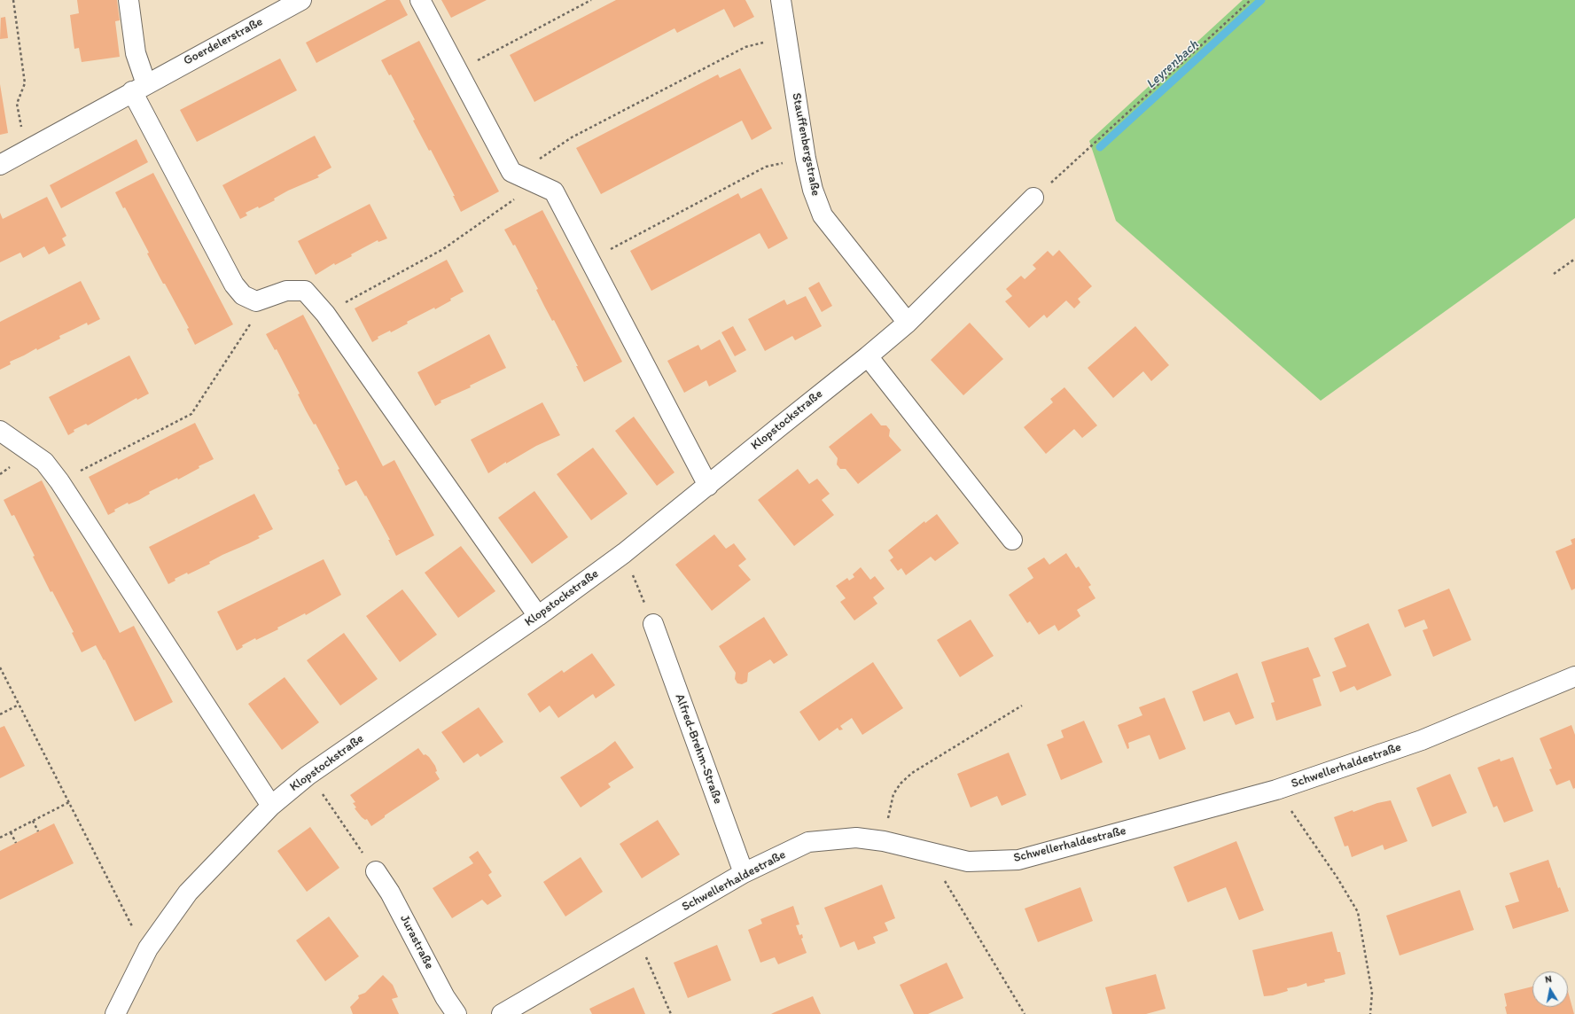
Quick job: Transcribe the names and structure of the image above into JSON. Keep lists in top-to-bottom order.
{
  "streets": {
    "street": [
      "Goerdelerstraße",
      "Stauffenbergstraße",
      "Klopstockstraße",
      "Alfred-Brehm-Straße",
      "Schwellerhaldestraße",
      "Jurastraße"
    ]
  },
  "crossings": [
    ["Stauffenbergstraße", "Klopstockstraße"],
    ["Alfred-Brehm-Straße", "Schwellerhaldestraße"]
  ],
  "water": ["Leyrenbach"],
  "north": "top"
}
